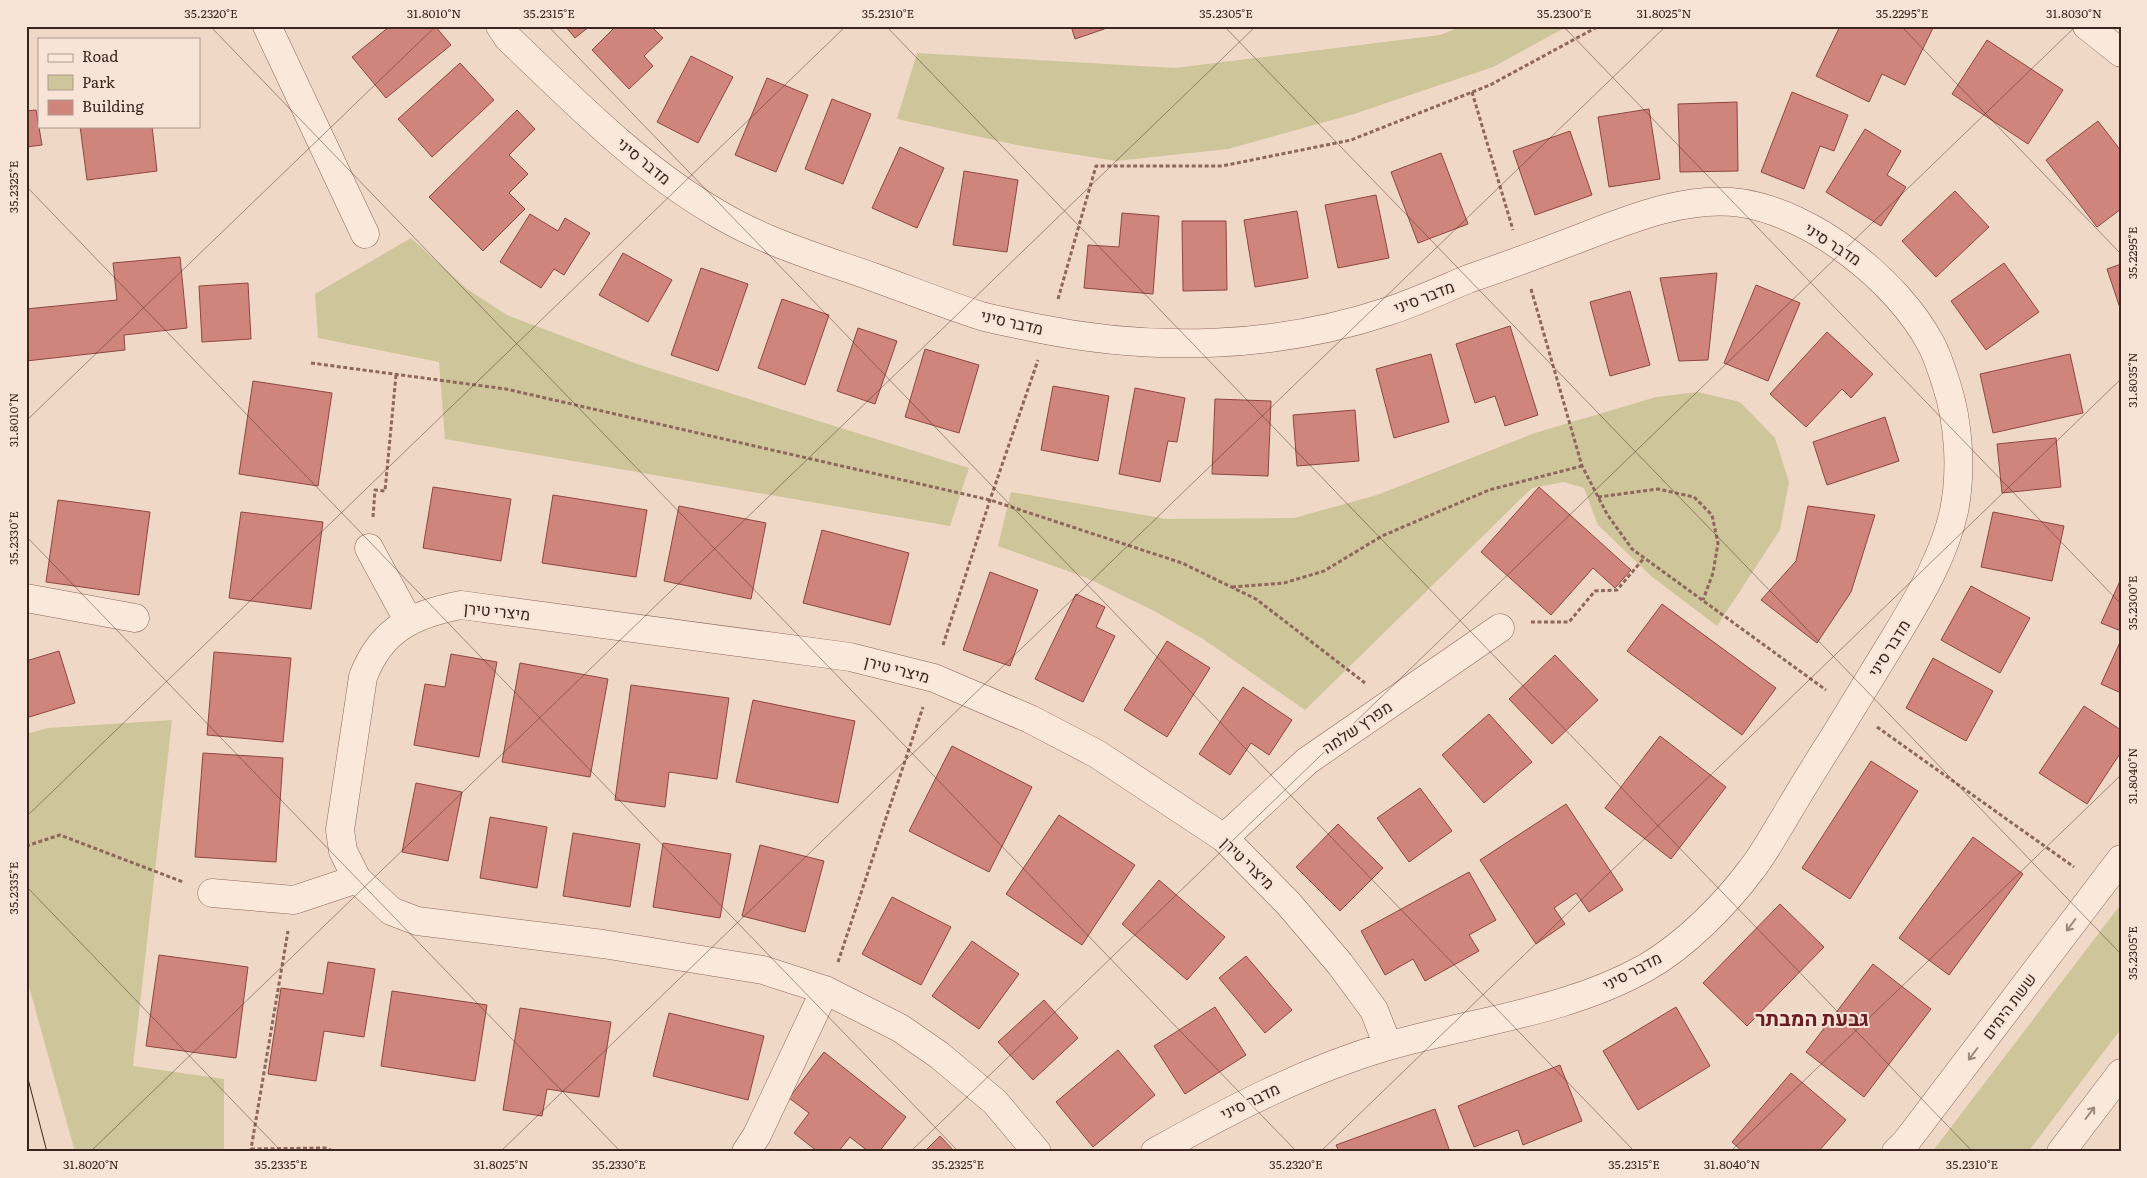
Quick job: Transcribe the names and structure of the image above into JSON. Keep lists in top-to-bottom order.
{
  "streets": {
    "street": [
      "מדבר סיני",
      "מיצרי טירן",
      "מפרץ שלמה",
      "ששת הימים"
    ]
  },
  "crossings": [
    ["מדבר סיני", "מיצרי טירן"],
    ["מיצרי טירן", "מפרץ שלמה"]
  ],
  "one_way": ["ששת הימים"],
  "districts": ["גבעת המבתר"],
  "legend": ["Road", "Park", "Building"],
  "coordinates": [
    "35.2320°E",
    "31.8010°N",
    "35.2315°E",
    "35.2310°E",
    "35.2305°E",
    "35.2300°E",
    "31.8025°N",
    "35.2295°E",
    "31.8030°N",
    "35.2325°E",
    "31.8035°N",
    "35.2330°E",
    "31.8040°N",
    "35.2335°E",
    "31.8020°N"
  ]
}
